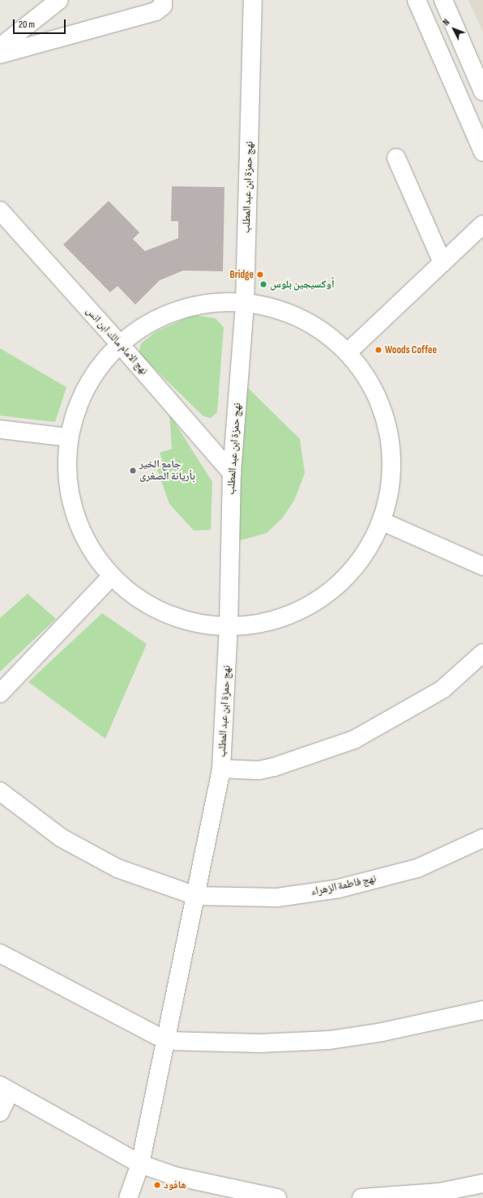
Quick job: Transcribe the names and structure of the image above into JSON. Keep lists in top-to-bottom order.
{
  "streets": {
    "street": ["نهج حمزة ابن عبد المطلب", "نهج الامام مالك ابن انس", "نهج فاطمة الزهراء"]
  },
  "crossings": [
    ["نهج حمزة ابن عبد المطلب", "نهج الامام مالك ابن انس"],
    ["نهج حمزة ابن عبد المطلب", "نهج فاطمة الزهراء"]
  ],
  "places": [
    "Bridge",
    "أوكسيجين بلوس",
    "Woods Coffee",
    "جامع الخير بأريانة الصغرى",
    "هافود"
  ],
  "scale_bar": "20 m",
  "north": "top left"
}
